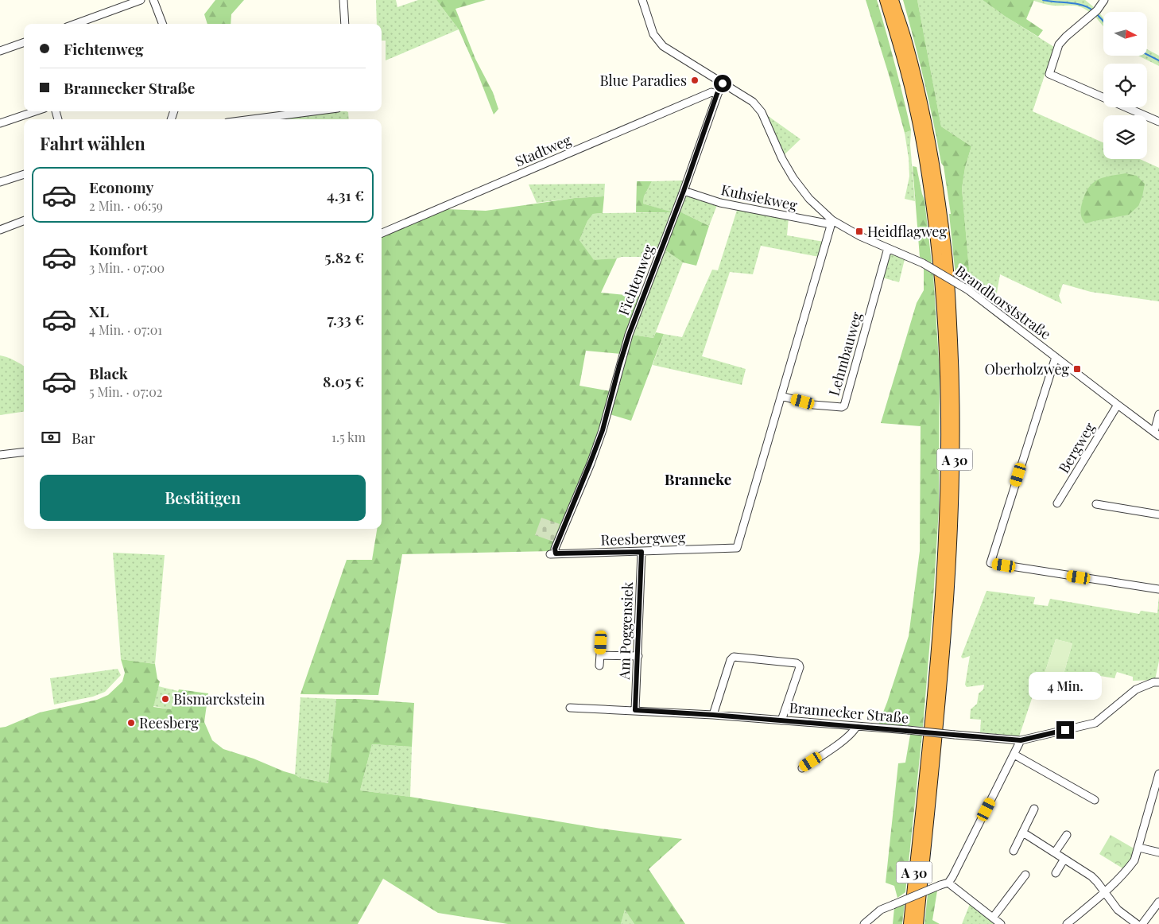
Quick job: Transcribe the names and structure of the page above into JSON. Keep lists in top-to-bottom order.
{
  "streets": {
    "highway": ["A 30"],
    "street": [
      "Stadtweg",
      "Kuhsiekweg",
      "Fichtenweg",
      "Brandhorststraße",
      "Lehmbauweg",
      "Bergweg",
      "Reesbergweg",
      "Am Poggensiek",
      "Brannecker Straße"
    ]
  },
  "crossings": [
    ["Stadtweg", "Fichtenweg"],
    ["Kuhsiekweg", "Fichtenweg"],
    ["Kuhsiekweg", "Brandhorststraße"],
    ["Fichtenweg", "Brandhorststraße"],
    ["Fichtenweg", "Reesbergweg"],
    ["Brandhorststraße", "Lehmbauweg"],
    ["Brandhorststraße", "Bergweg"],
    ["Lehmbauweg", "Reesbergweg"],
    ["Reesbergweg", "Am Poggensiek"],
    ["Am Poggensiek", "Brannecker Straße"]
  ],
  "districts": ["Branneke"],
  "places": {
    "other": ["Blue Paradies", "Bismarckstein", "Reesberg"],
    "transit": ["Heidflagweg", "Oberholzweg"]
  },
  "north": "right",
  "page": {
    "banner": ["Fichtenweg", "Brannecker Straße"],
    "heading": "Fahrt wählen",
    "list": [
      {
        "name": "Economy",
        "note": "2 Min. · 06:59",
        "value": "4.31 €"
      },
      {
        "name": "Komfort",
        "note": "3 Min. · 07:00",
        "value": "5.82 €"
      },
      {
        "name": "XL",
        "note": "4 Min. · 07:01",
        "value": "7.33 €"
      },
      {
        "name": "Black",
        "note": "5 Min. · 07:02",
        "value": "8.05 €"
      }
    ],
    "pay": ["Bar", "1.5 km"],
    "buttons": "Bestätigen",
    "bubble": "4 Min."
  }
}
